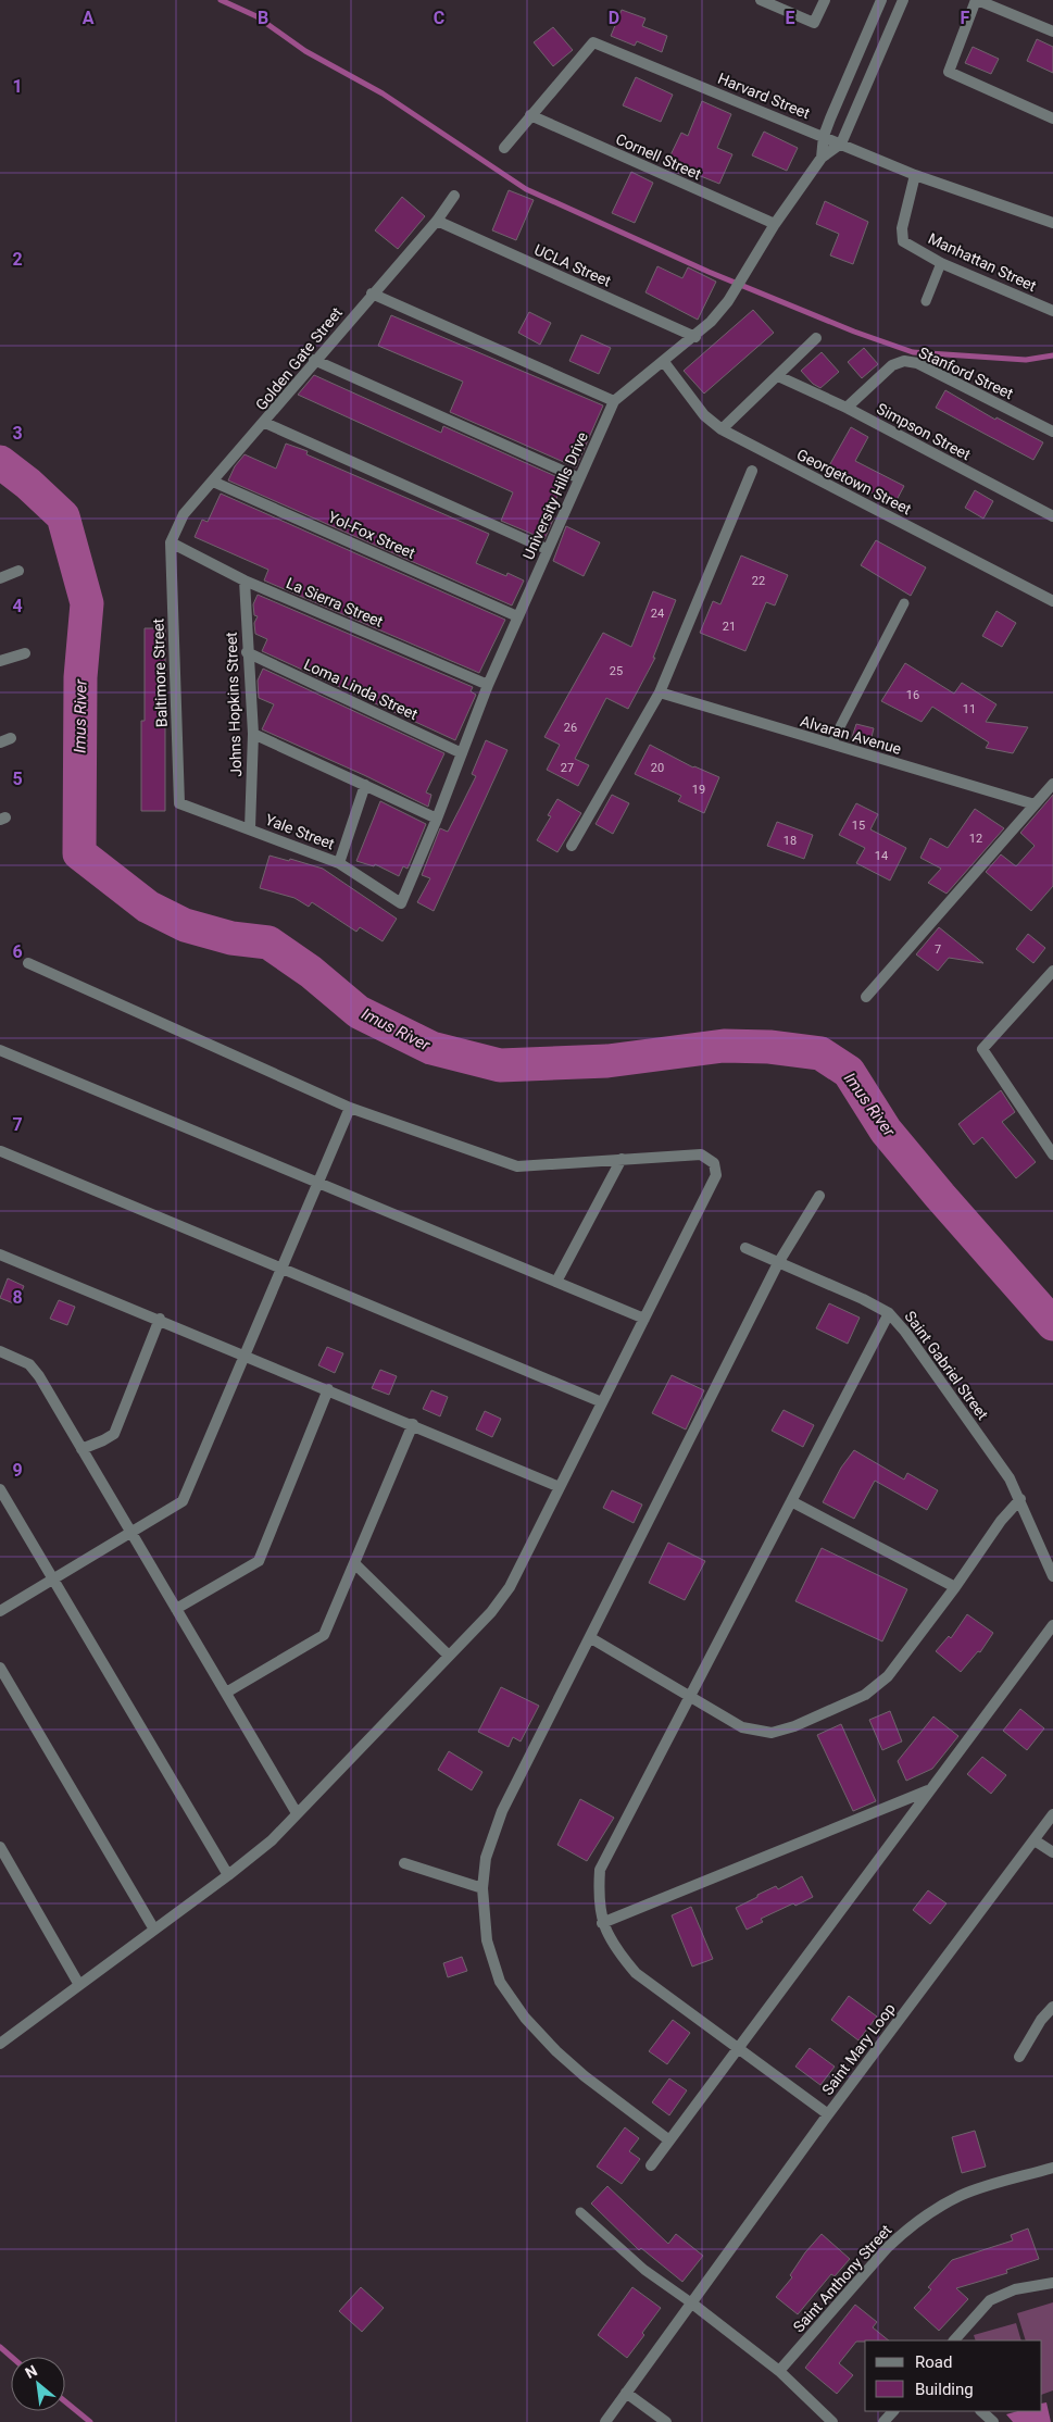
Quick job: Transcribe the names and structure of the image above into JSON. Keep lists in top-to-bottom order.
{
  "streets": {
    "street": [
      "Harvard Street",
      "Cornell Street",
      "Manhattan Street",
      "UCLA Street",
      "Golden Gate Street",
      "Stanford Street",
      "Simpson Street",
      "Georgetown Street",
      "University Hills Drive",
      "Yol-Fox Street",
      "La Sierra Street",
      "Baltimore Street",
      "Loma Linda Street",
      "Johns Hopkins Street",
      "Alvaran Avenue",
      "Yale Street",
      "Saint Gabriel Street",
      "Saint Mary Loop",
      "Saint Anthony Street"
    ]
  },
  "crossings": [
    ["Harvard Street", "Cornell Street"],
    ["Harvard Street", "Manhattan Street"],
    ["Harvard Street", "University Hills Drive"],
    ["Cornell Street", "University Hills Drive"],
    ["UCLA Street", "Golden Gate Street"],
    ["UCLA Street", "University Hills Drive"],
    ["Golden Gate Street", "Yol-Fox Street"],
    ["Golden Gate Street", "La Sierra Street"],
    ["Golden Gate Street", "Baltimore Street"],
    ["Stanford Street", "Simpson Street"],
    ["Georgetown Street", "University Hills Drive"],
    ["University Hills Drive", "Yol-Fox Street"],
    ["University Hills Drive", "La Sierra Street"],
    ["University Hills Drive", "Loma Linda Street"],
    ["University Hills Drive", "Yale Street"],
    ["La Sierra Street", "Baltimore Street"],
    ["La Sierra Street", "Johns Hopkins Street"],
    ["Baltimore Street", "Yale Street"],
    ["Loma Linda Street", "Johns Hopkins Street"],
    ["Johns Hopkins Street", "Yale Street"]
  ],
  "water": ["Imus River"],
  "house_numbers": [
    "22",
    "24",
    "21",
    "25",
    "16",
    "11",
    "26",
    "27",
    "20",
    "19",
    "15",
    "12",
    "18",
    "14",
    "7"
  ],
  "legend": ["Road", "Building"],
  "north": "top left",
  "grid": {
    "columns": [
      "A",
      "B",
      "C",
      "D",
      "E",
      "F"
    ],
    "rows": [
      "1",
      "2",
      "3",
      "4",
      "5",
      "6",
      "7",
      "8",
      "9"
    ]
  }
}
